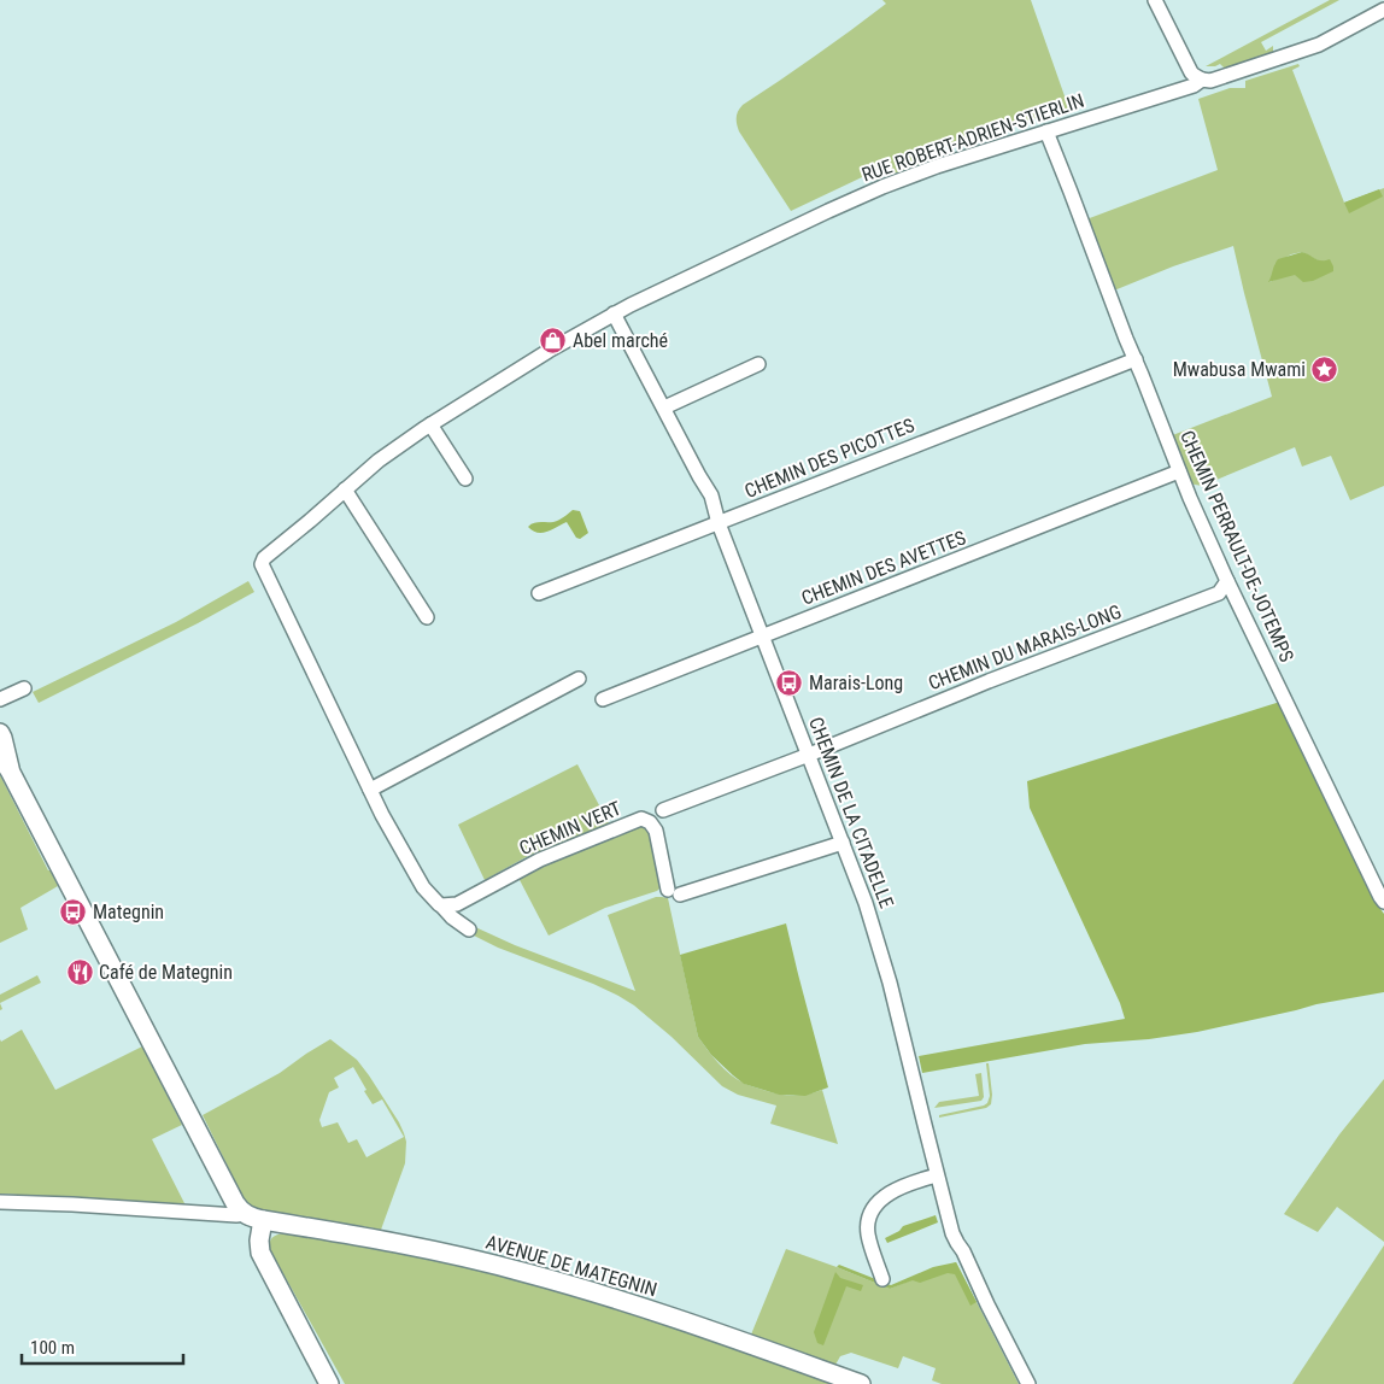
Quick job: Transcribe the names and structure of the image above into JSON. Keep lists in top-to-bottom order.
{
  "streets": {
    "main road": ["AVENUE DE MATEGNIN"],
    "street": [
      "RUE ROBERT-ADRIEN-STIERLIN",
      "CHEMIN DES PICOTTES",
      "CHEMIN PERRAULT-DE-JOTEMPS",
      "CHEMIN DES AVETTES",
      "CHEMIN DU MARAIS-LONG",
      "CHEMIN DE LA CITADELLE",
      "CHEMIN VERT"
    ]
  },
  "crossings": [
    ["RUE ROBERT-ADRIEN-STIERLIN", "CHEMIN PERRAULT-DE-JOTEMPS"],
    ["RUE ROBERT-ADRIEN-STIERLIN", "CHEMIN DE LA CITADELLE"],
    ["CHEMIN DES PICOTTES", "CHEMIN PERRAULT-DE-JOTEMPS"],
    ["CHEMIN DES PICOTTES", "CHEMIN DE LA CITADELLE"],
    ["CHEMIN PERRAULT-DE-JOTEMPS", "CHEMIN DES AVETTES"],
    ["CHEMIN PERRAULT-DE-JOTEMPS", "CHEMIN DU MARAIS-LONG"],
    ["CHEMIN DES AVETTES", "CHEMIN DE LA CITADELLE"],
    ["CHEMIN DU MARAIS-LONG", "CHEMIN DE LA CITADELLE"],
    ["CHEMIN DE LA CITADELLE", "CHEMIN VERT"]
  ],
  "places": {
    "shop": ["Abel marché"],
    "place": ["Mwabusa Mwami"],
    "bus stop": ["Marais-Long", "Mategnin"],
    "restaurant": ["Café de Mategnin"]
  },
  "scale_bar": "100 m"
}
